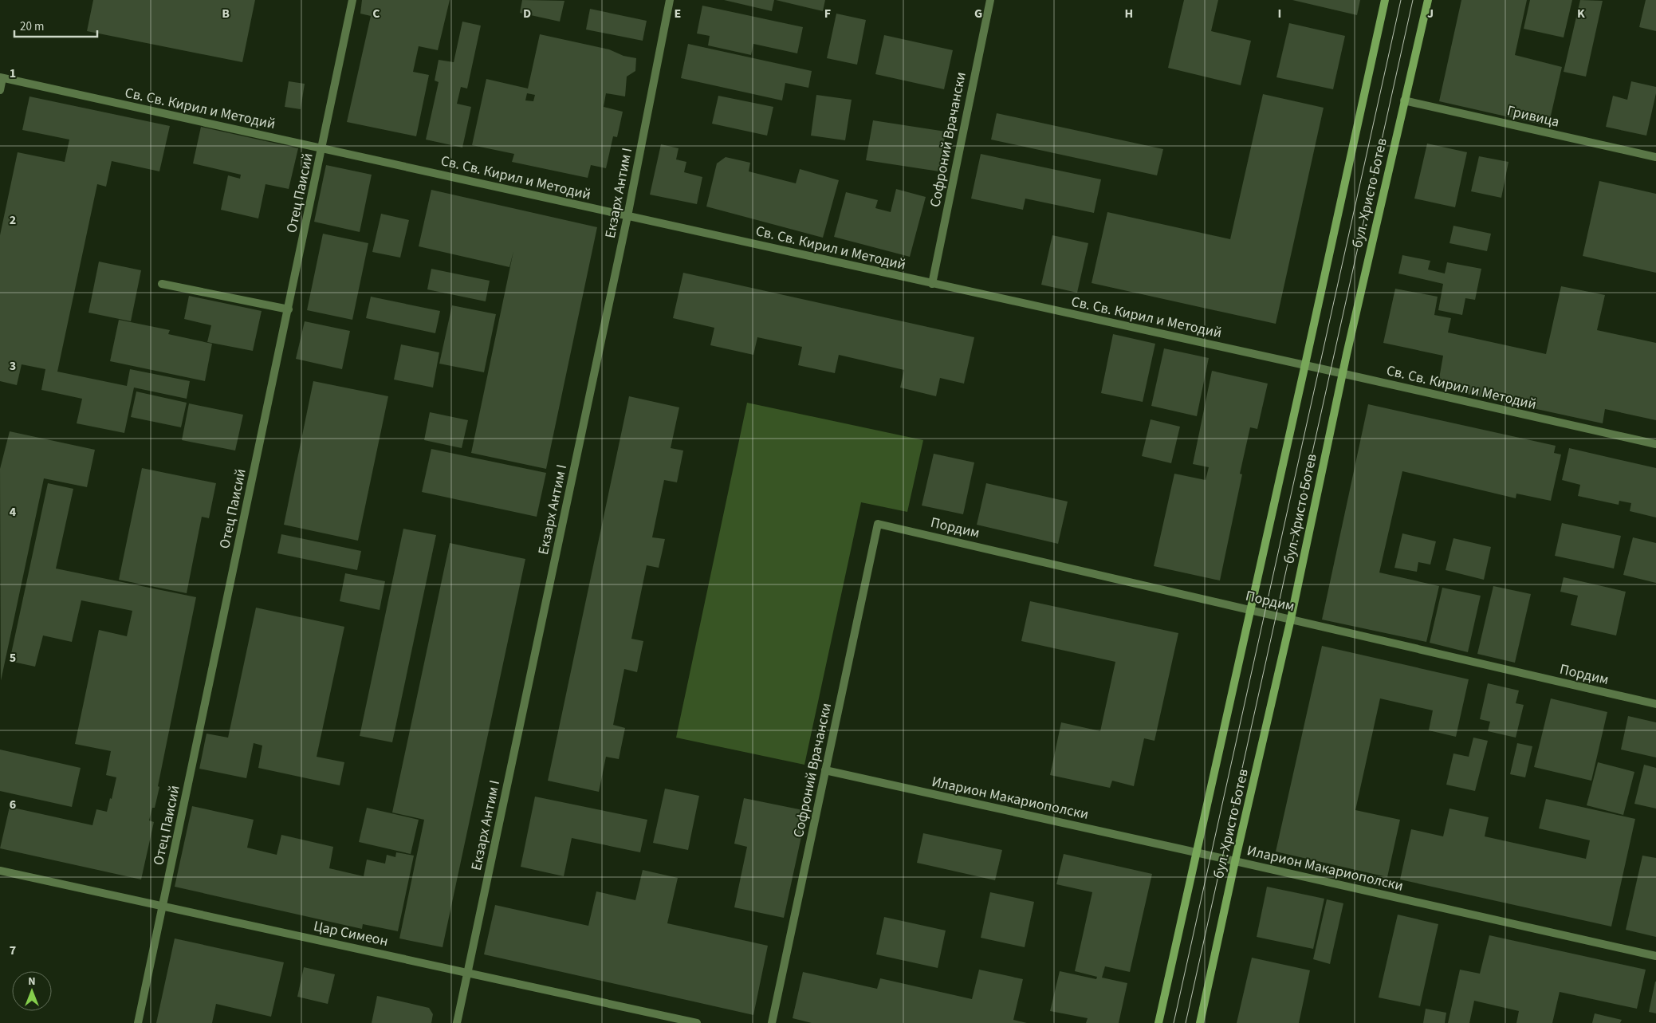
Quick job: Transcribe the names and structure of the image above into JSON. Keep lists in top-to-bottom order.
{
  "streets": {
    "main road": ["бул. Христо Ботев"],
    "street": [
      "Св. Св. Кирил и Методий",
      "Гривица",
      "Софроний Врачански",
      "Отец Паисий",
      "Екзарх Антим I",
      "Пордим",
      "Иларион Макариополски",
      "Цар Симеон"
    ]
  },
  "crossings": [
    ["Св. Св. Кирил и Методий", "Софроний Врачански"],
    ["Св. Св. Кирил и Методий", "Отец Паисий"],
    ["Св. Св. Кирил и Методий", "Екзарх Антим I"],
    ["Св. Св. Кирил и Методий", "бул. Христо Ботев"],
    ["Гривица", "бул. Христо Ботев"],
    ["Софроний Врачански", "Пордим"],
    ["Софроний Врачански", "Иларион Макариополски"],
    ["Отец Паисий", "Цар Симеон"],
    ["Екзарх Антим I", "Цар Симеон"],
    ["бул. Христо Ботев", "Пордим"],
    ["бул. Христо Ботев", "Иларион Макариополски"]
  ],
  "scale_bar": "20 m",
  "north": "top",
  "grid": {
    "columns": [
      "B",
      "C",
      "D",
      "E",
      "F",
      "G",
      "H",
      "I",
      "J",
      "K"
    ],
    "rows": [
      "1",
      "2",
      "3",
      "4",
      "5",
      "6",
      "7"
    ]
  }
}
